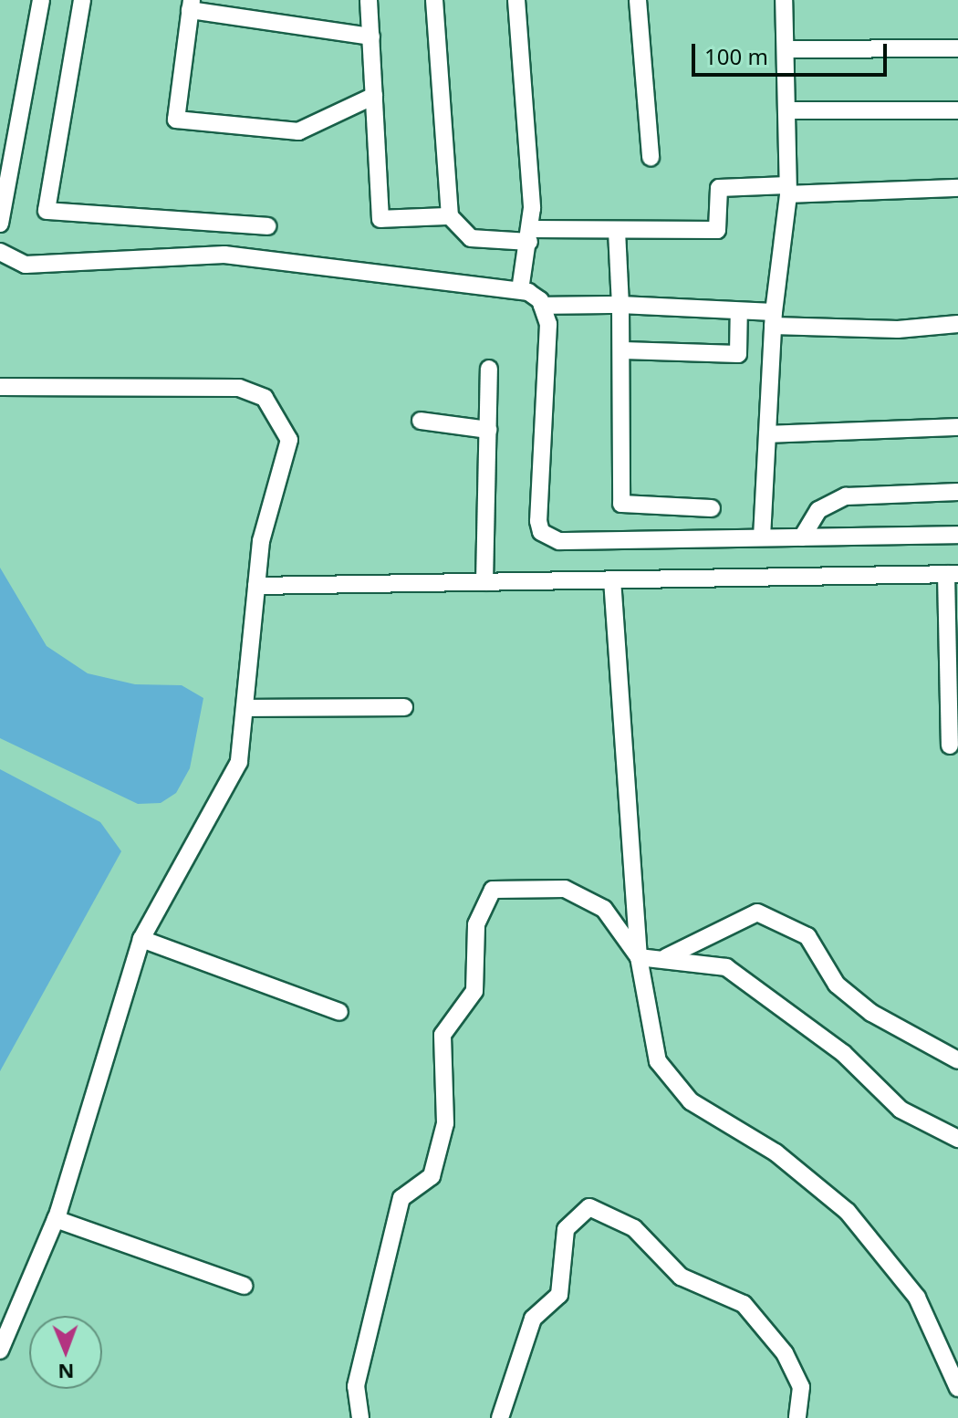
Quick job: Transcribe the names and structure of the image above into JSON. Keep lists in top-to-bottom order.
{
  "scale_bar": "100 m",
  "north": "bottom"
}
